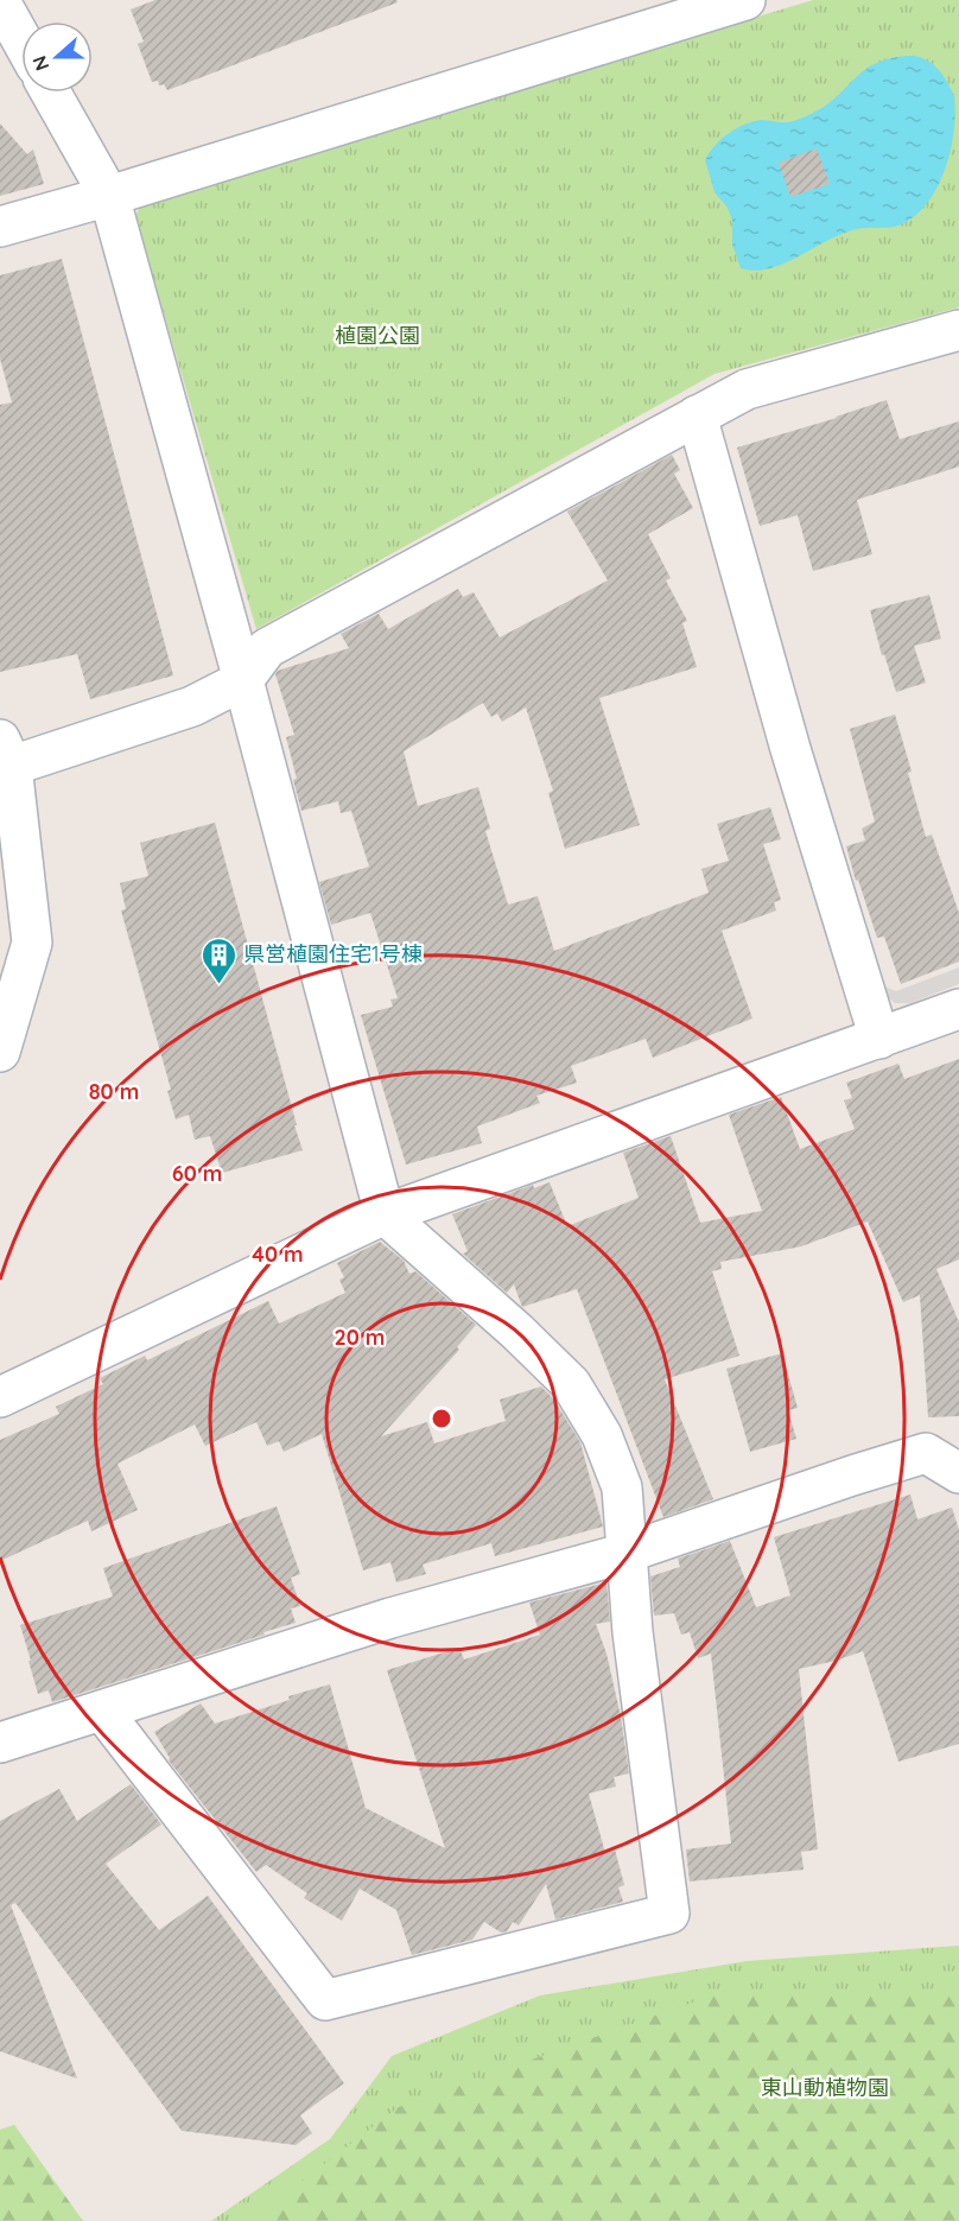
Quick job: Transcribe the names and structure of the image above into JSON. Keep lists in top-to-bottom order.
{
  "parks": ["植園公園", "東山動植物園"],
  "places": {
    "building": ["県営植園住宅1号棟"]
  },
  "north": "left",
  "rings": [
    "80 m",
    "60 m",
    "40 m",
    "20 m"
  ]
}
